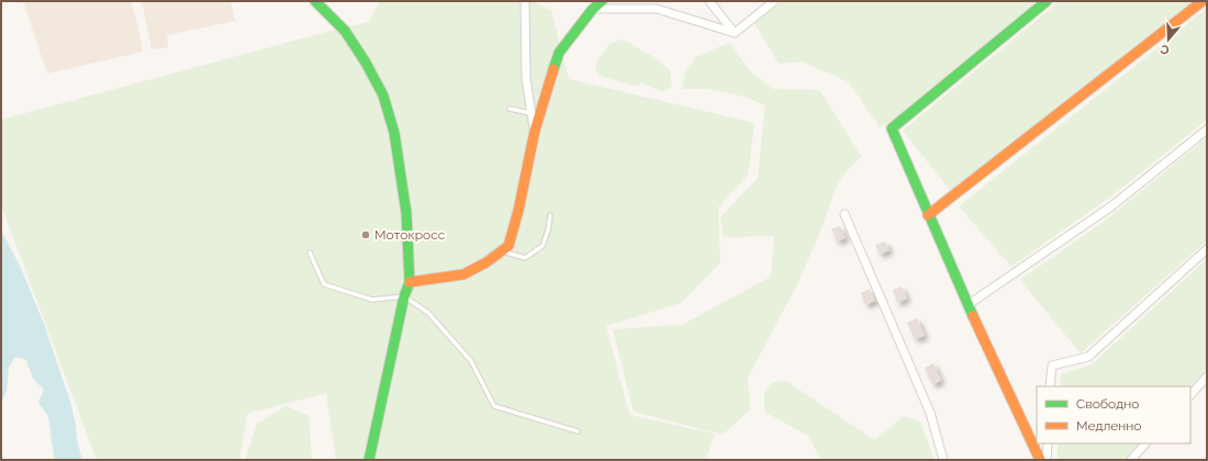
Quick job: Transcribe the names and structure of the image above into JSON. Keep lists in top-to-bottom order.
{
  "places": ["Мотокросс"],
  "legend": ["Свободно", "Медленно"],
  "north": "bottom"
}
